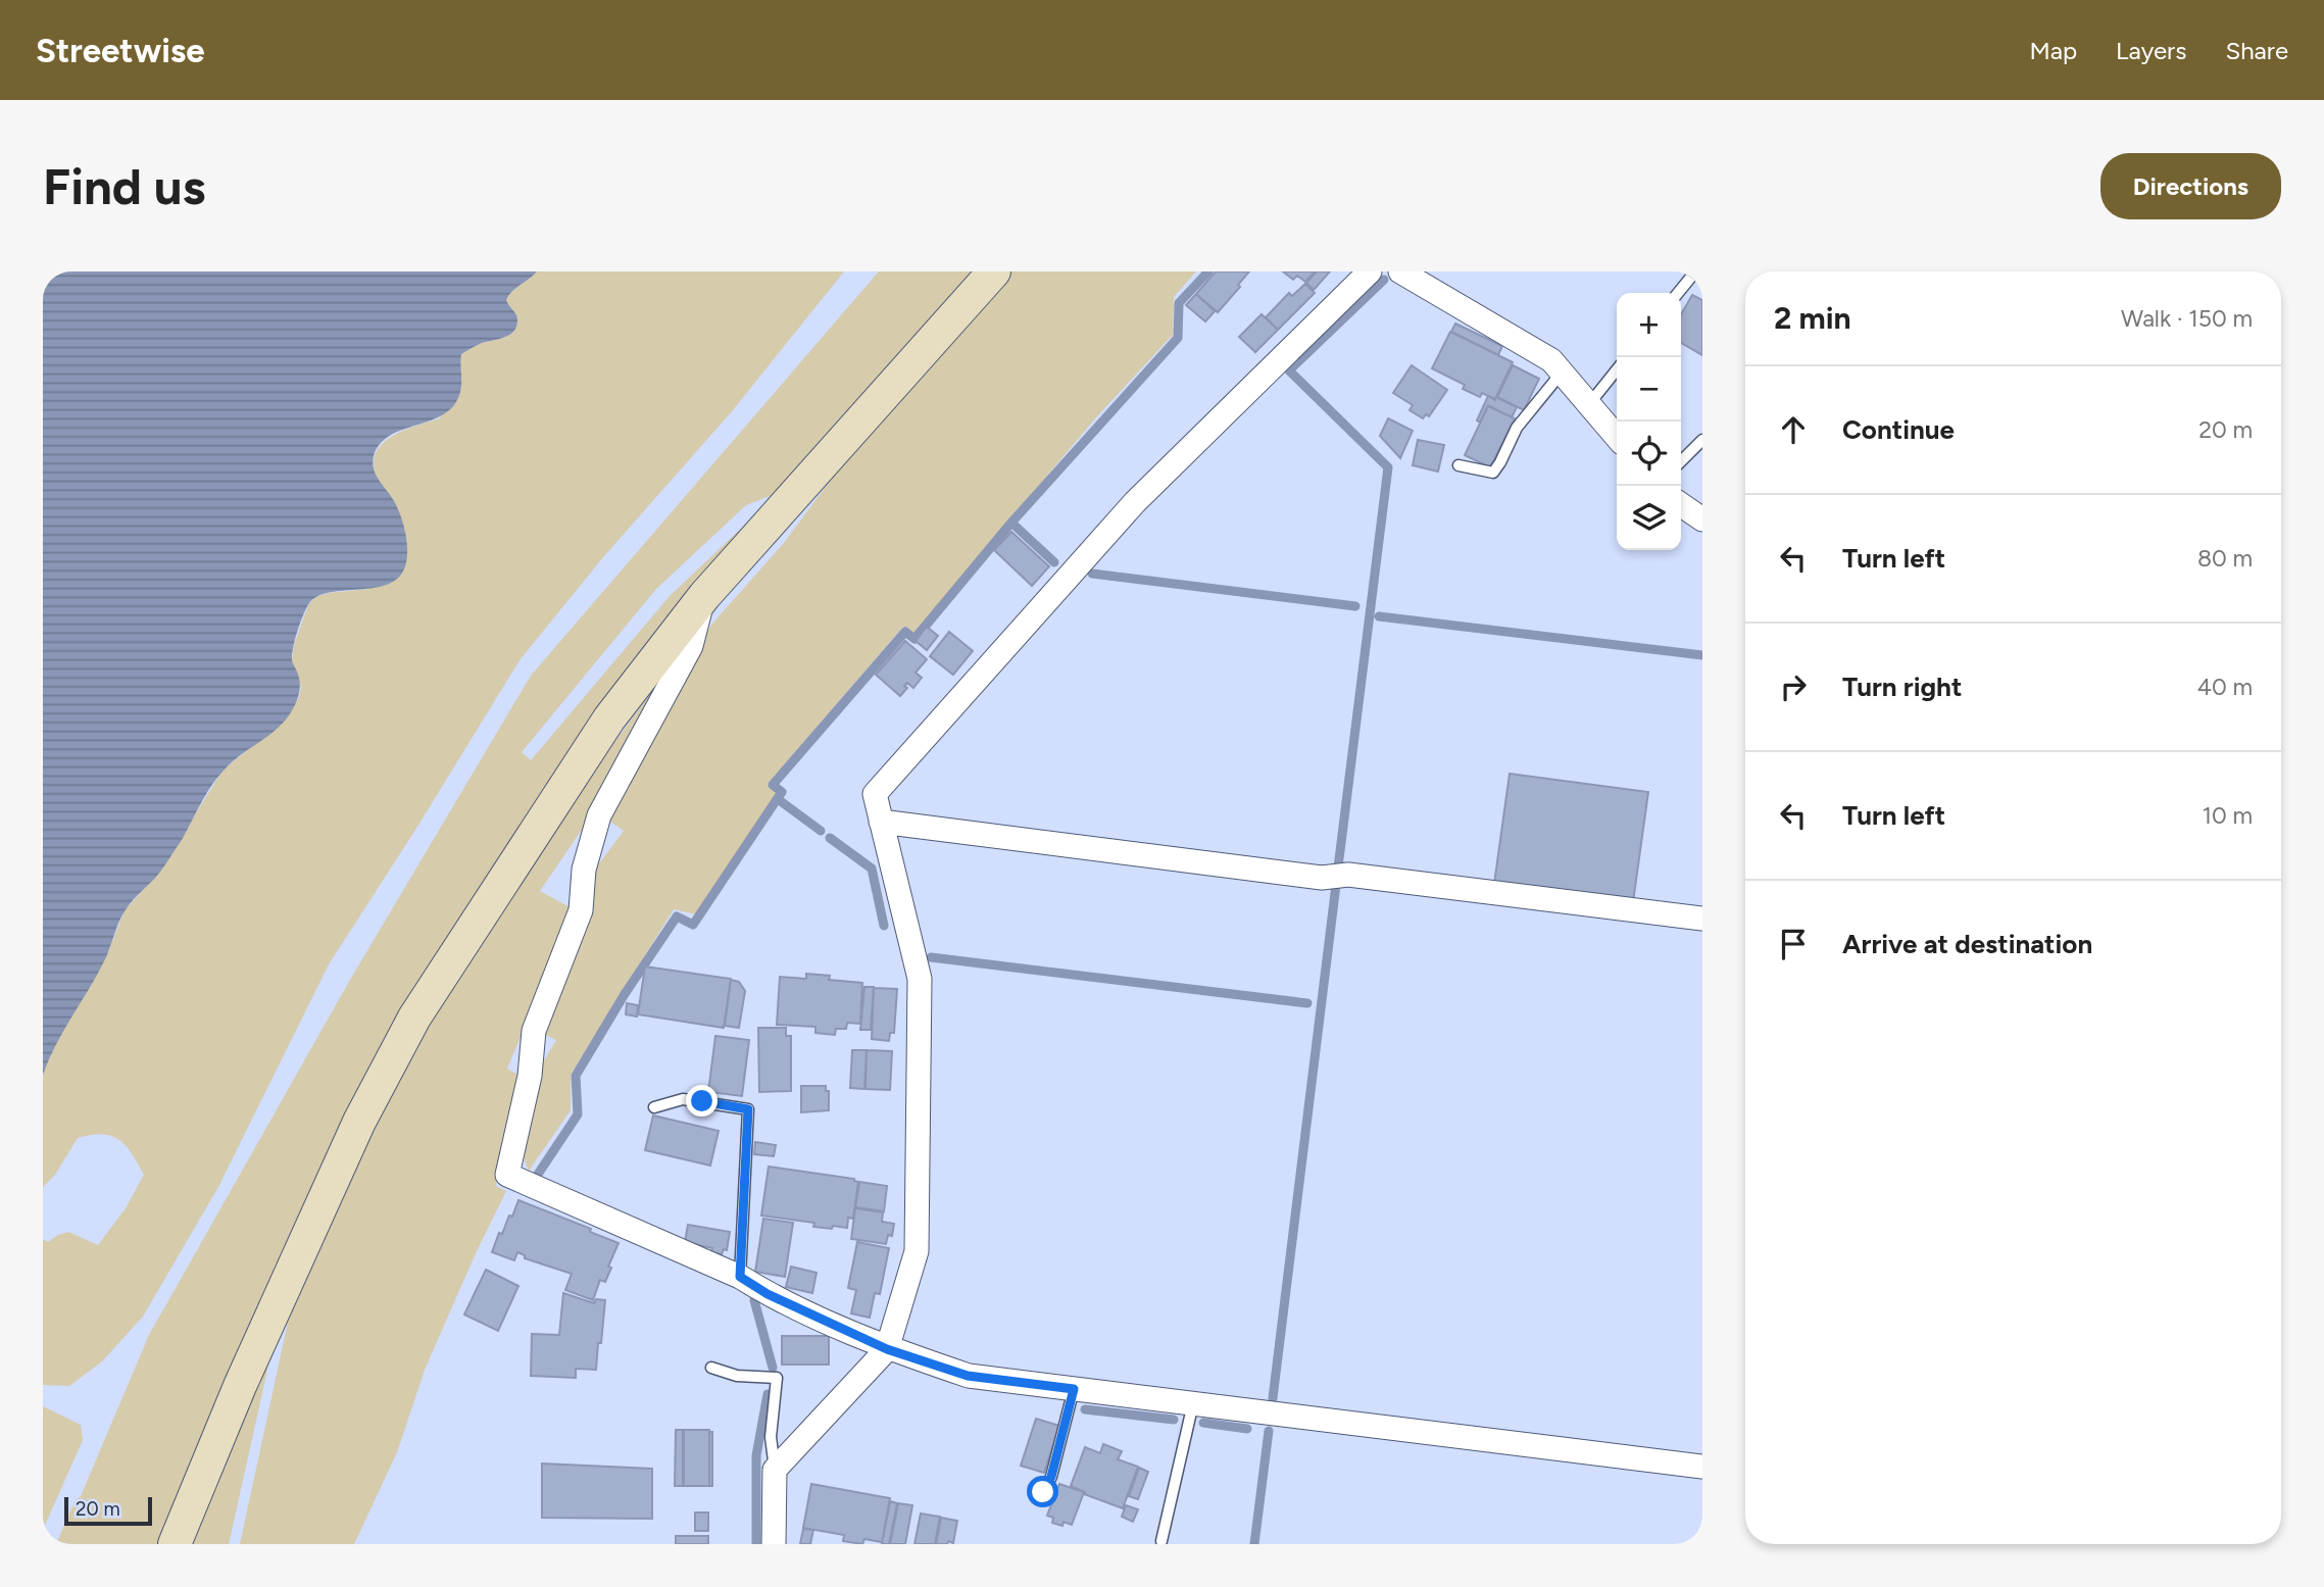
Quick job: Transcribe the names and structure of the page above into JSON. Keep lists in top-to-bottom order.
{
  "scale_bar": "20 m",
  "page": {
    "header": "Streetwise",
    "nav": ["Map", "Layers", "Share"],
    "buttons": "Directions",
    "title": "Find us",
    "heading": ["2 min", "Walk · 150 m"],
    "map_buttons": ["+", "−"],
    "list": [
      ["Continue", "20 m"],
      ["Turn left", "80 m"],
      ["Turn right", "40 m"],
      ["Turn left", "10 m"],
      "Arrive at destination"
    ],
    "scale": "20 m"
  }
}
